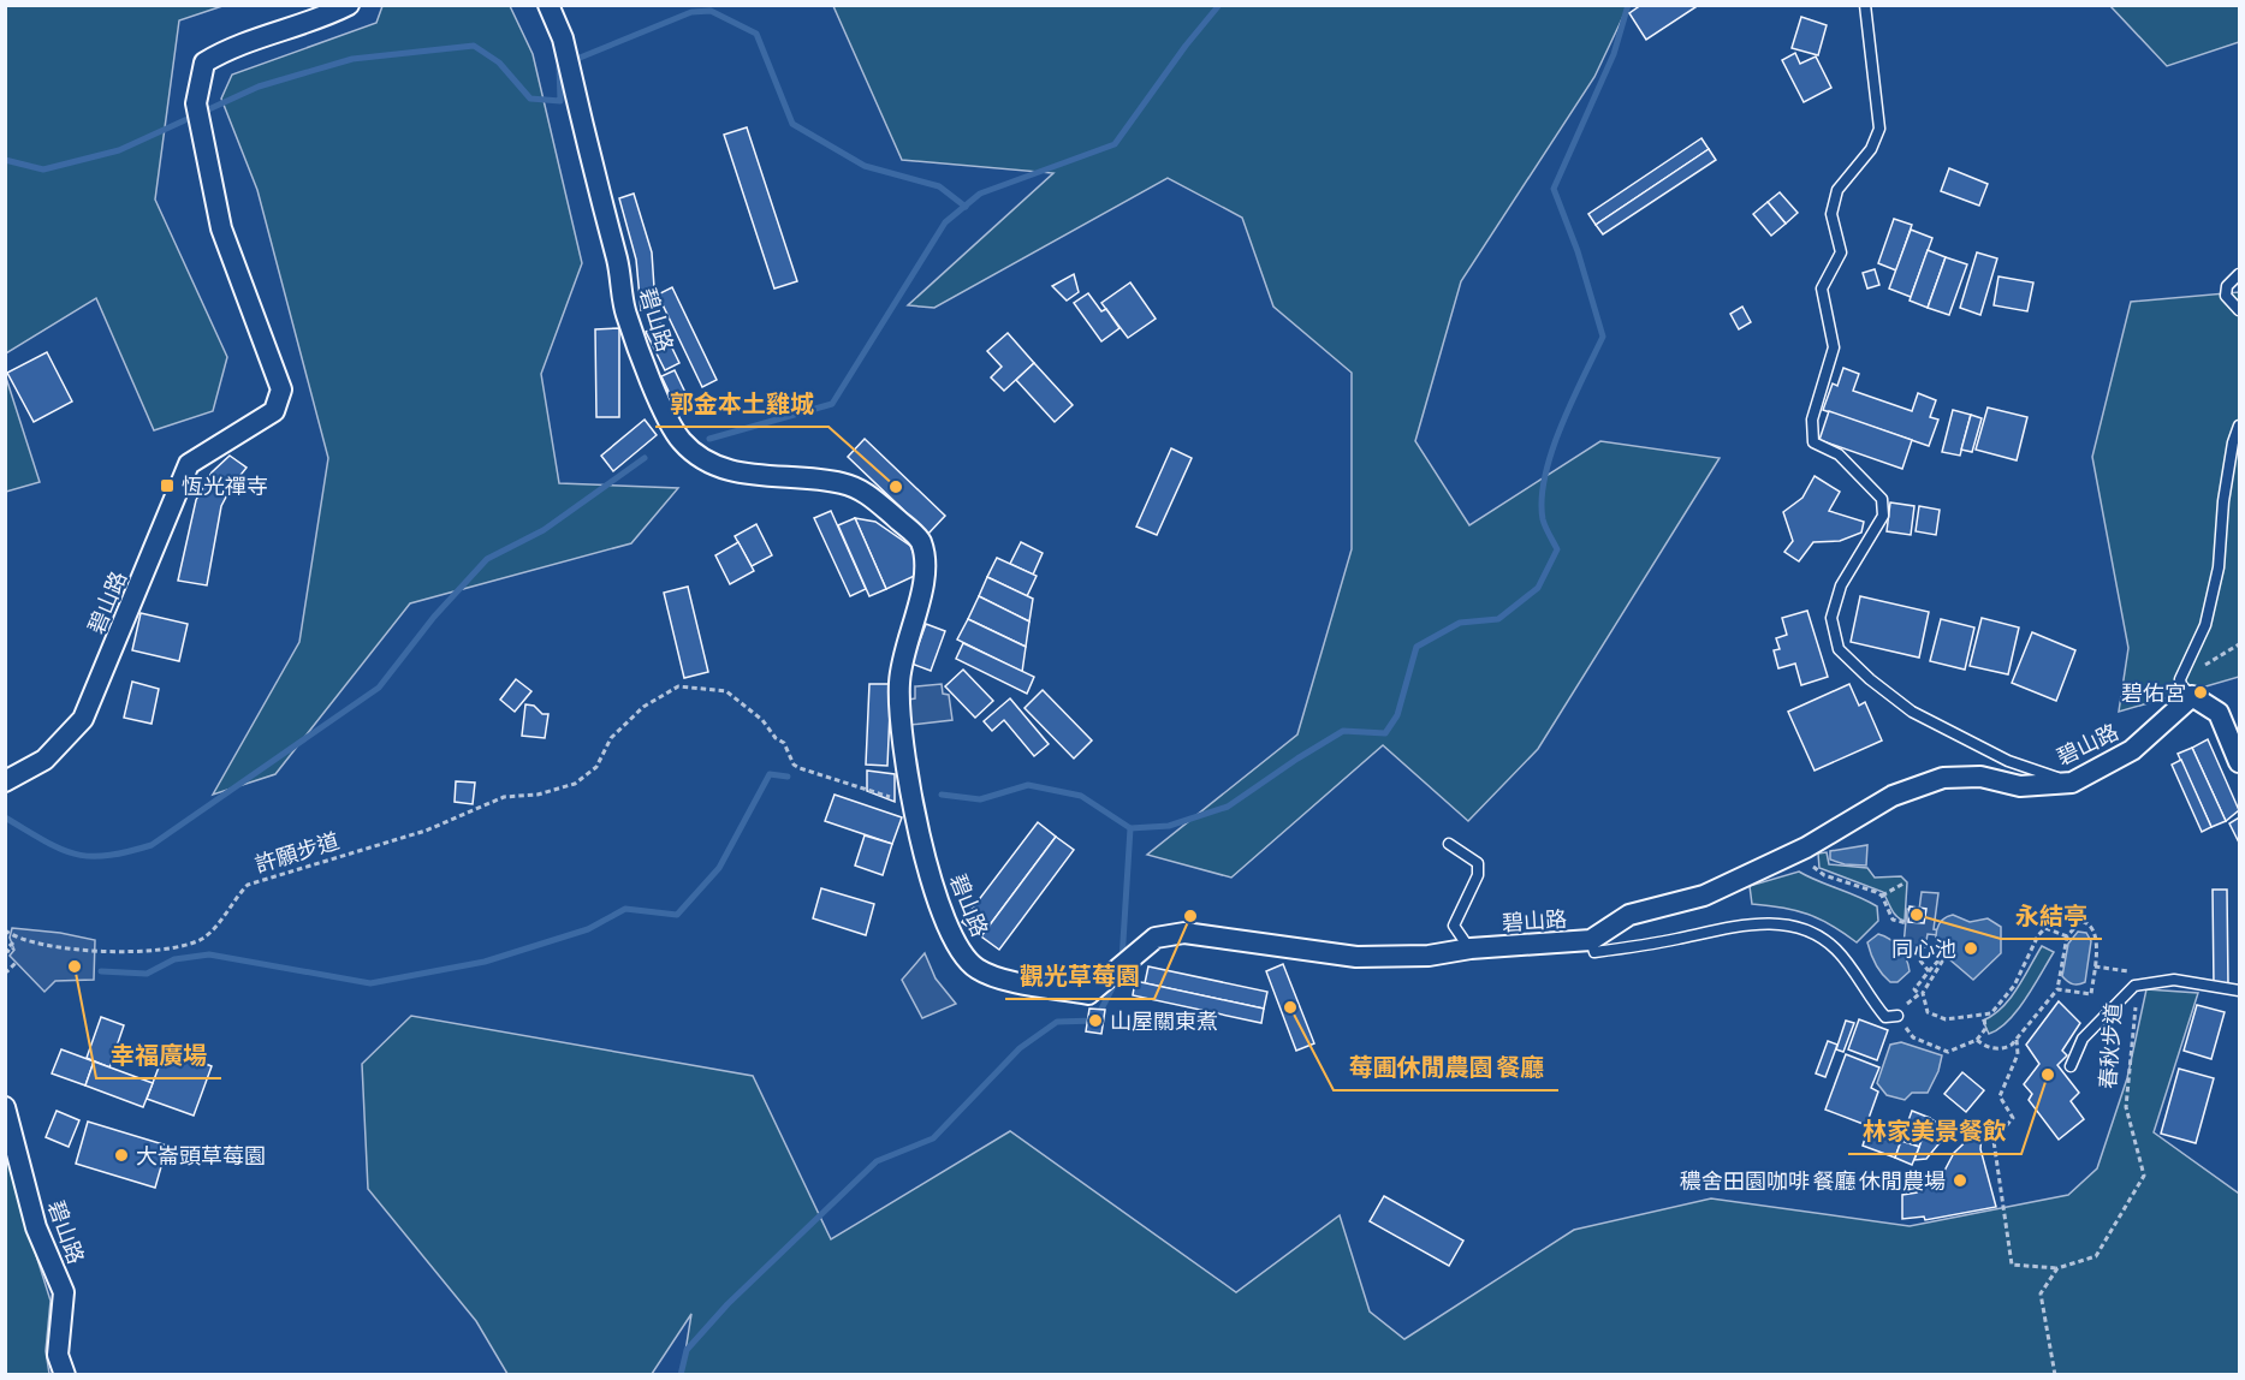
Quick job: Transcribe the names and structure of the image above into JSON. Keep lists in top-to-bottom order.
{
  "streets": {
    "street": ["碧山路"],
    "path": ["許願步道", "春秋步道"]
  },
  "crossings": [
    ["碧山路", "許願步道"]
  ],
  "places": {
    "transit": ["恆光禪寺"],
    "other": [
      "郭金本土雞城",
      "碧佑宮",
      "永結亭",
      "觀光草莓園",
      "同心池",
      "幸福廣場",
      "莓圃休閒農園 餐廳",
      "山屋關東煮",
      "林家美景餐飲",
      "大崙頭草莓園",
      "穠舍田園咖啡 餐廳 休閒農場"
    ]
  }
}
